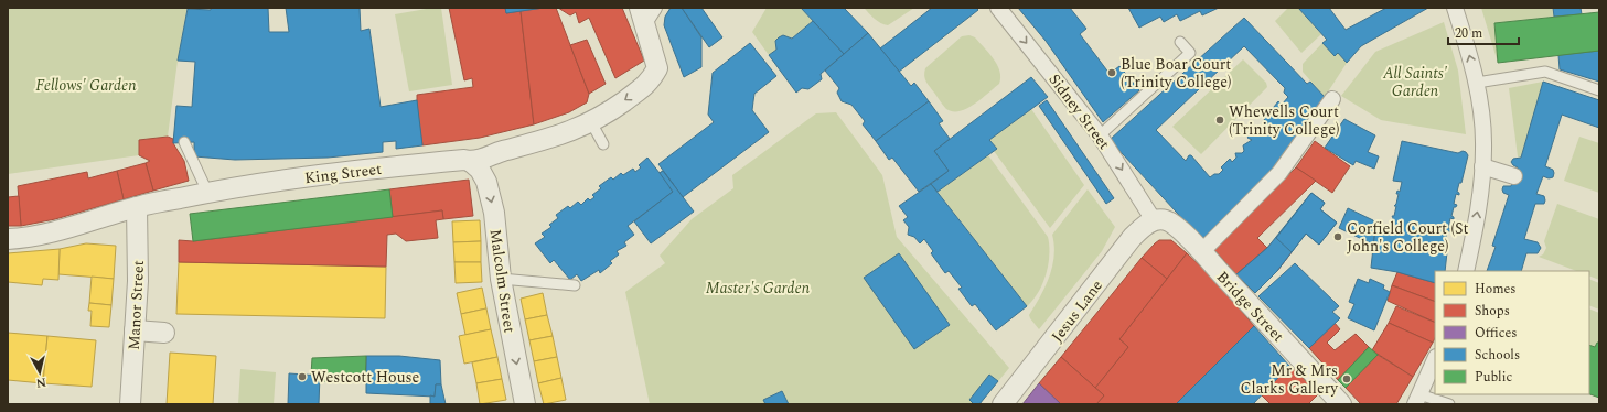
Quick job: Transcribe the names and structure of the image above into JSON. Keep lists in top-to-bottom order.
{
  "streets": {
    "street": [
      "Sidney Street",
      "King Street",
      "Malcolm Street",
      "Manor Street",
      "Bridge Street",
      "Jesus Lane"
    ]
  },
  "crossings": [
    ["Sidney Street", "Bridge Street"],
    ["Sidney Street", "Jesus Lane"],
    ["King Street", "Malcolm Street"],
    ["King Street", "Manor Street"],
    ["Bridge Street", "Jesus Lane"]
  ],
  "one_way": ["Sidney Street", "Malcolm Street"],
  "parks": ["All Saints' Garden", "Fellows' Garden", "Master's Garden"],
  "places": [
    "Blue Boar Court (Trinity College)",
    "Whewells Court (Trinity College)",
    "Corfield Court (St John's College)",
    "Westcott House",
    "Mr & Mrs Clarks Gallery"
  ],
  "legend": [
    "Homes",
    "Shops",
    "Offices",
    "Schools",
    "Public"
  ],
  "scale_bar": "20 m",
  "north": "bottom"
}
